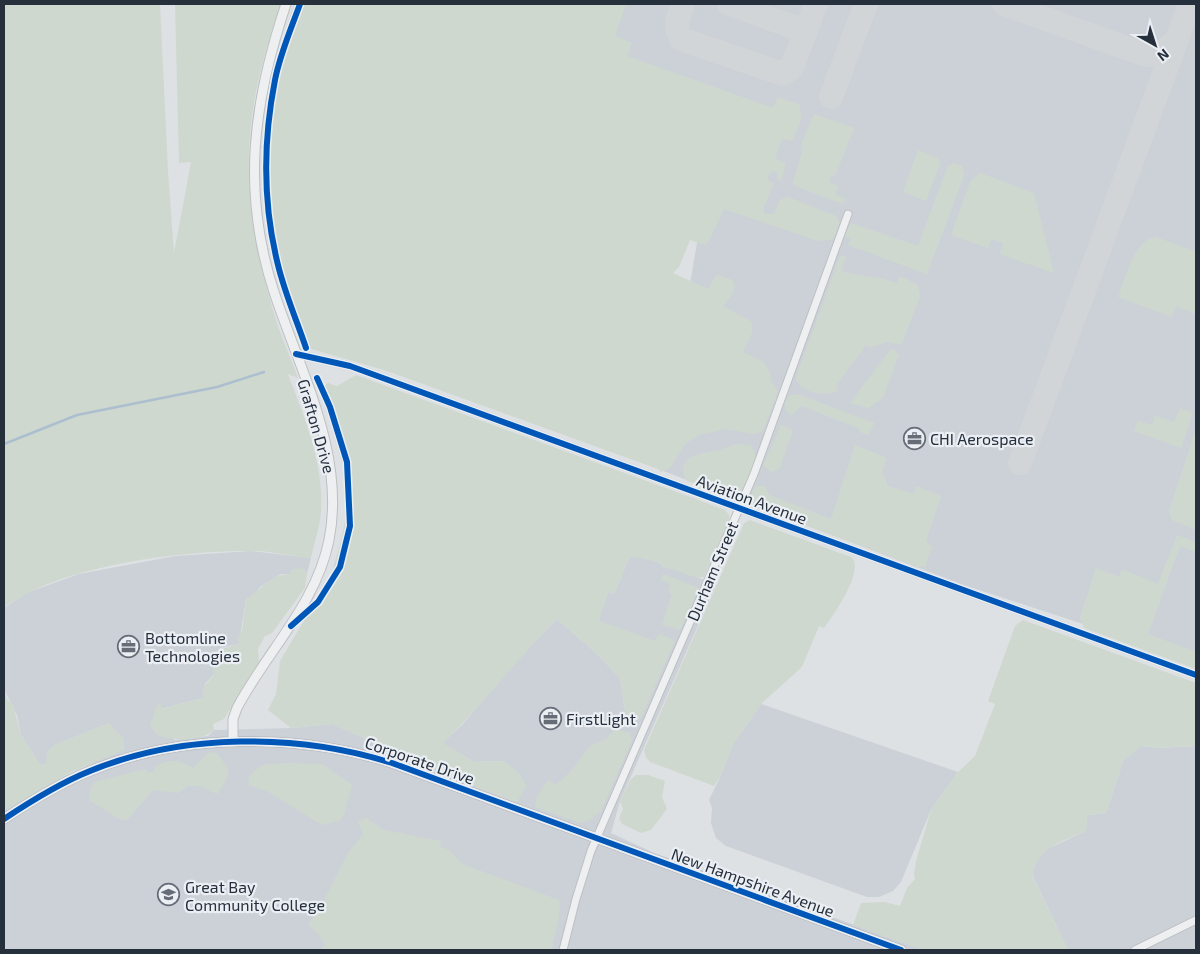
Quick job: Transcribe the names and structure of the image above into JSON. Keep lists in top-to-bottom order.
{
  "streets": {
    "street": [
      "Grafton Drive",
      "Aviation Avenue",
      "Durham Street",
      "Corporate Drive",
      "New Hampshire Avenue"
    ]
  },
  "crossings": [
    ["Grafton Drive", "Aviation Avenue"],
    ["Grafton Drive", "Corporate Drive"],
    ["Aviation Avenue", "Durham Street"],
    ["Durham Street", "Corporate Drive"],
    ["Durham Street", "New Hampshire Avenue"],
    ["Corporate Drive", "New Hampshire Avenue"]
  ],
  "places": {
    "office": ["CHI Aerospace", "Bottomline Technologies", "FirstLight"],
    "school or university": ["Great Bay Community College"]
  },
  "north": "bottom right"
}
